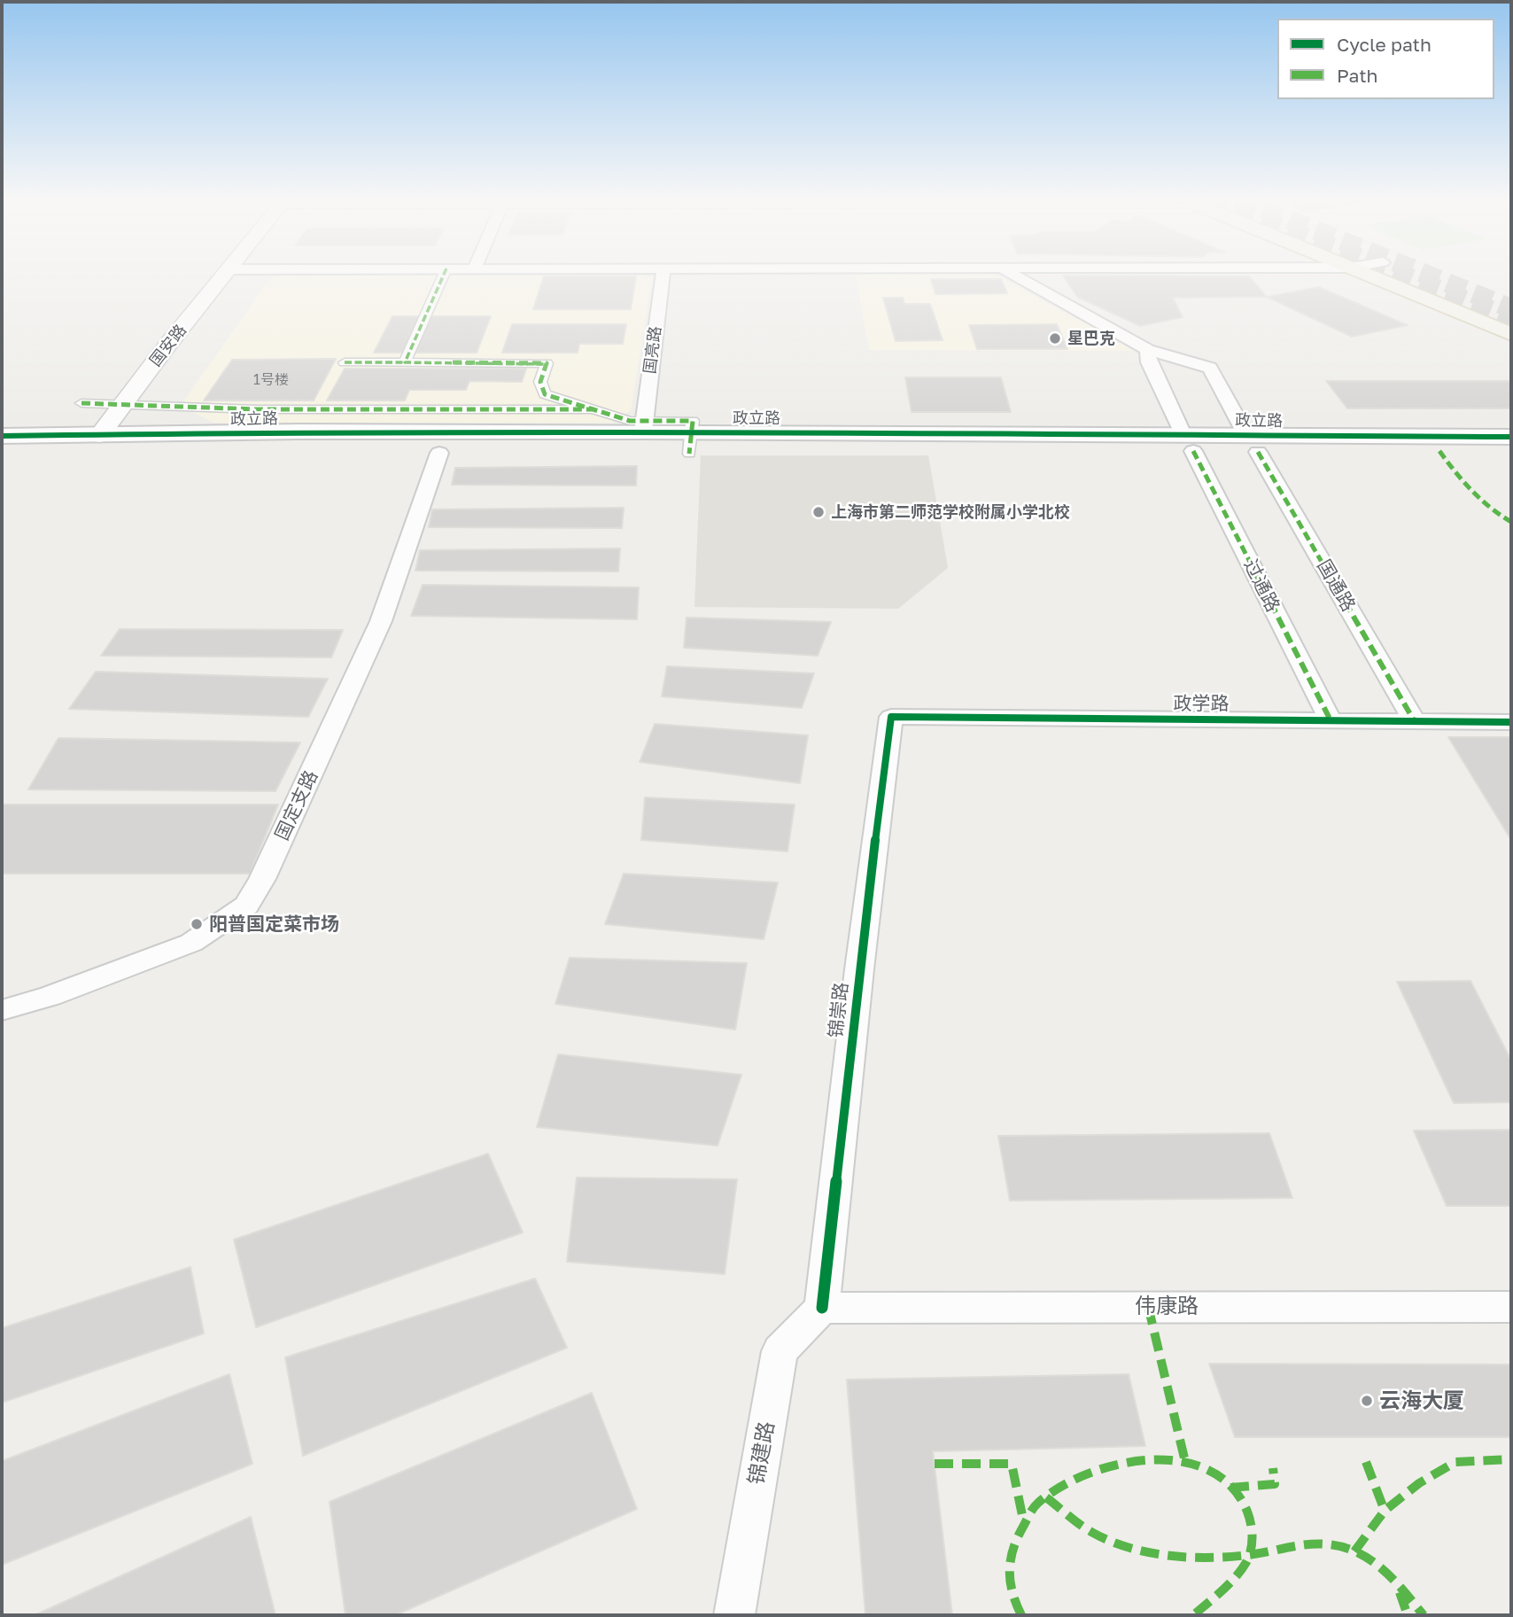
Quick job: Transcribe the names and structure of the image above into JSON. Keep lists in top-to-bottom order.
{
  "streets": {
    "main road": ["政立路"],
    "street": [
      "国安路",
      "国亮路",
      "过通路",
      "国通路",
      "政学路",
      "国定支路",
      "锦崇路",
      "伟康路",
      "锦建路"
    ]
  },
  "crossings": [
    ["国安路", "政立路"],
    ["国亮路", "政立路"],
    ["政立路", "过通路"],
    ["政立路", "国通路"],
    ["政立路", "国定支路"],
    ["过通路", "政学路"],
    ["国通路", "政学路"],
    ["政学路", "锦崇路"],
    ["锦崇路", "伟康路"],
    ["锦崇路", "锦建路"],
    ["伟康路", "锦建路"]
  ],
  "places": [
    "星巴克",
    "上海市第二师范学校附属小学北校",
    "阳普国定菜市场",
    "云海大厦"
  ],
  "house_numbers": ["1号楼"],
  "legend": ["Cycle path", "Path"]
}
